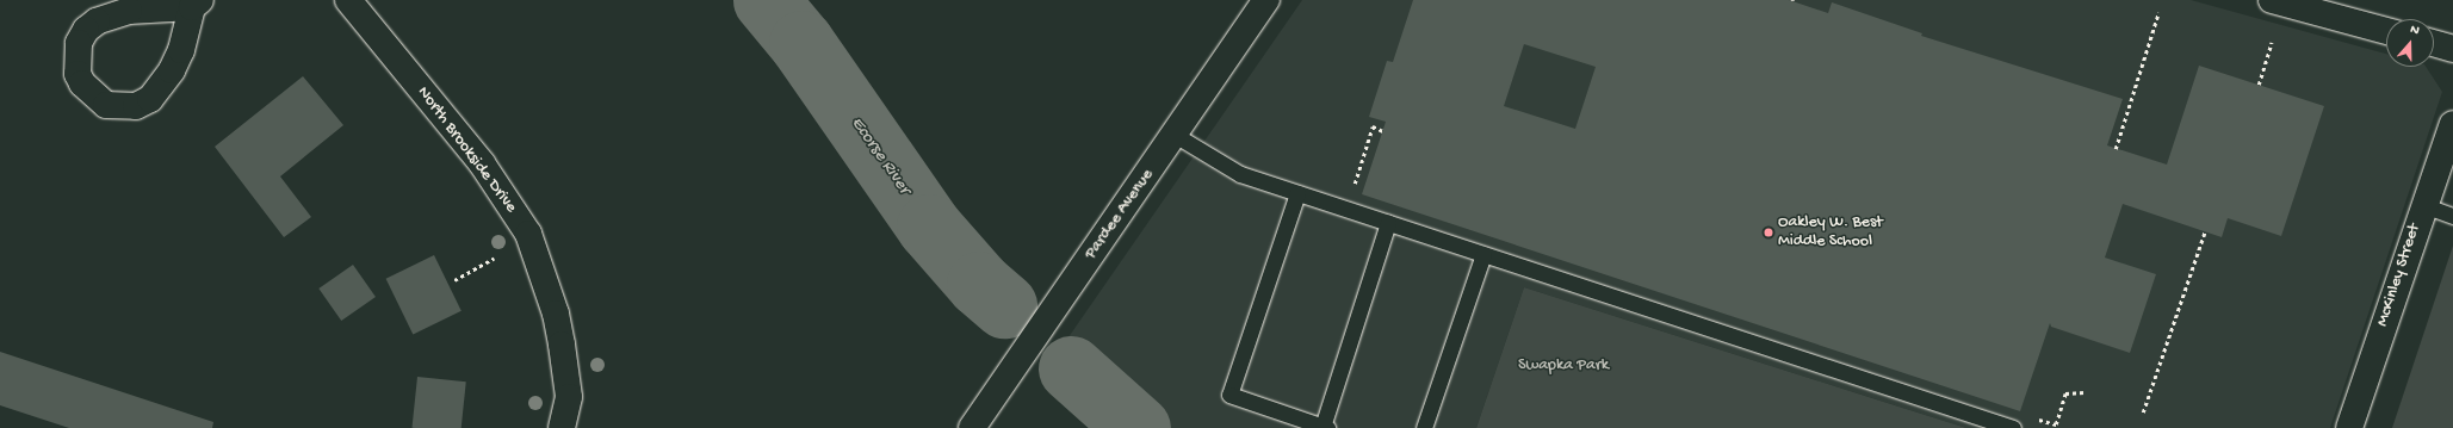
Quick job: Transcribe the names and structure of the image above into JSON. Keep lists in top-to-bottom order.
{
  "streets": {
    "street": ["North Brookside Drive", "Pardee Avenue", "McKinley Street"]
  },
  "water": ["Ecorse River"],
  "parks": ["Swapka Park"],
  "places": ["Oakley W. Best Middle School"],
  "north": "top"
}
